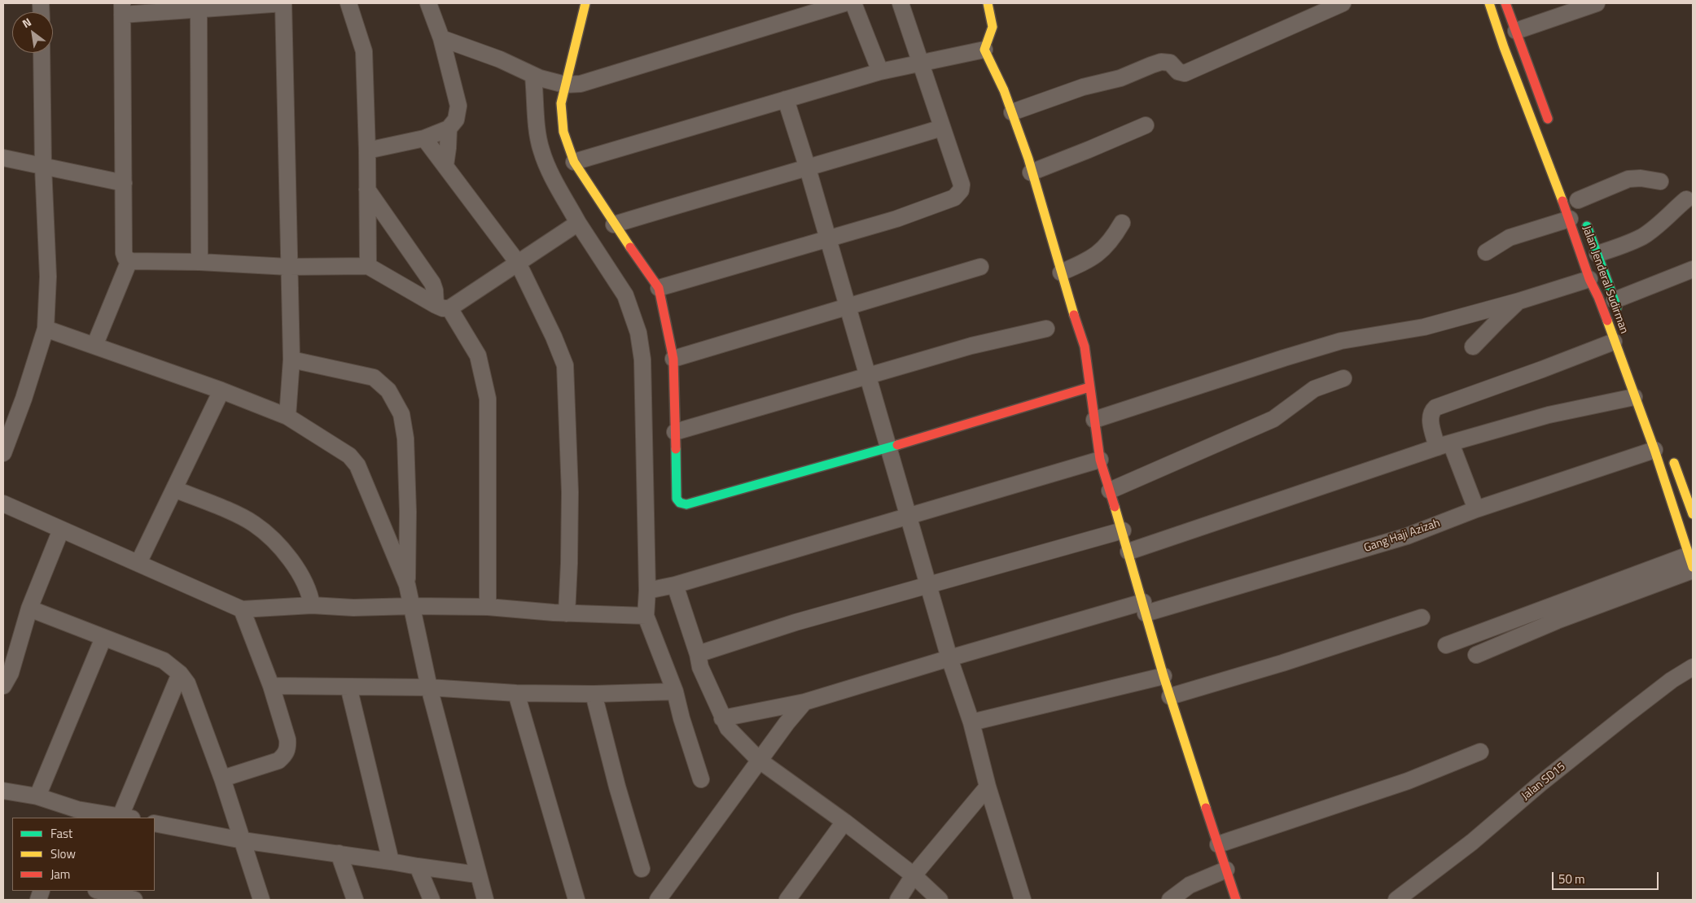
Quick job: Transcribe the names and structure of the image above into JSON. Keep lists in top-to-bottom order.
{
  "streets": {
    "main road": ["Jalan Jenderal Sudirman"],
    "street": ["Gang Haji Azizah", "Jalan SD15"]
  },
  "crossings": [
    ["Jalan Jenderal Sudirman", "Gang Haji Azizah"]
  ],
  "legend": ["Fast", "Slow", "Jam"],
  "scale_bar": "50 m",
  "north": "top left"
}
